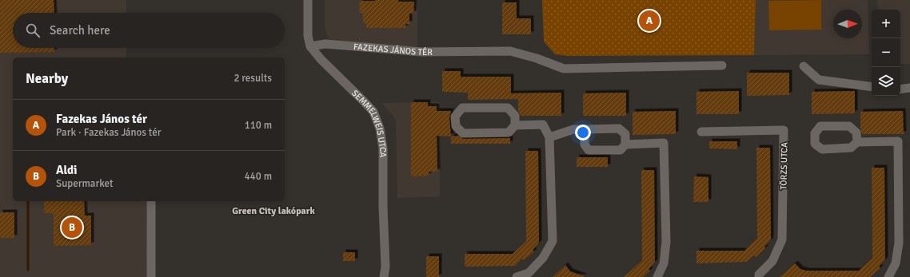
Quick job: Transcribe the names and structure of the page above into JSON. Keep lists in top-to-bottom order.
{
  "streets": {
    "street": ["FAZEKAS JÁNOS TÉR", "SEMMELWEIS UTCA", "TÖRZS UTCA"]
  },
  "crossings": [
    ["FAZEKAS JÁNOS TÉR", "SEMMELWEIS UTCA"]
  ],
  "districts": ["Green City lakópark"],
  "north": "right",
  "page": {
    "pins": ["A", "B"],
    "map_buttons": ["+", "−"],
    "search": "Search here",
    "heading": ["Nearby", "2 results"],
    "list": [
      {
        "mark": "A",
        "name": "Fazekas János tér",
        "note": "Park · Fazekas János tér",
        "value": "110 m"
      },
      {
        "mark": "B",
        "name": "Aldi",
        "note": "Supermarket",
        "value": "440 m"
      }
    ]
  }
}
